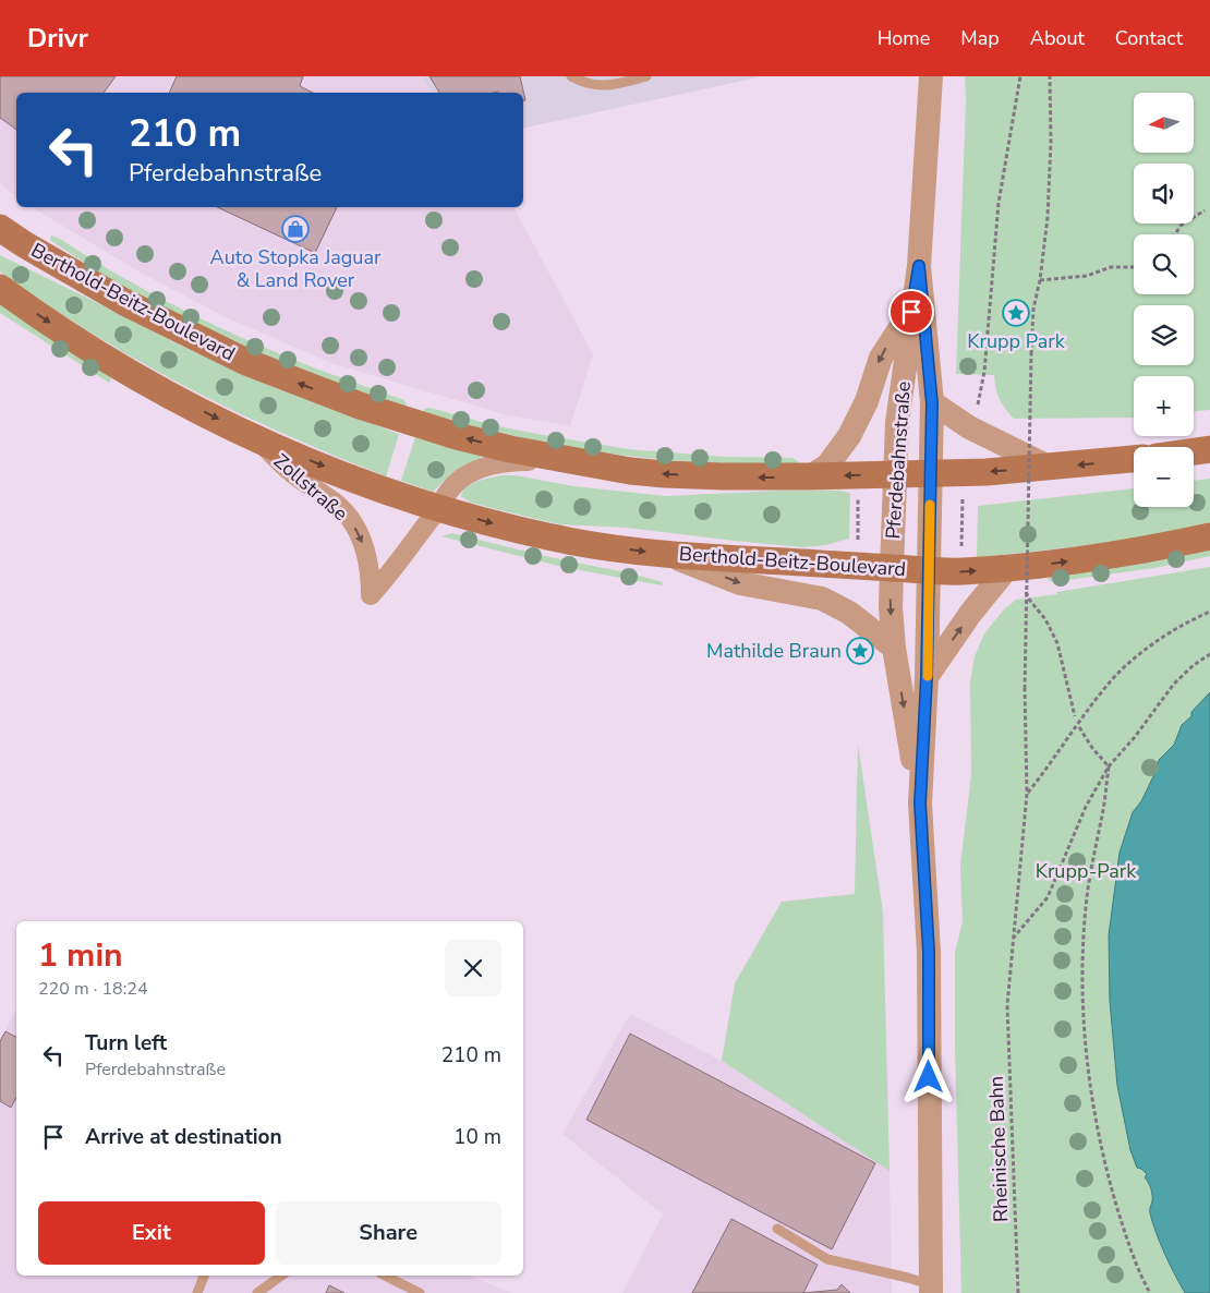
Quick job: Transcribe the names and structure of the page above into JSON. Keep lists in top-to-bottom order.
{
  "streets": {
    "main road": ["Berthold-Beitz-Boulevard"],
    "street": ["Pferdebahnstraße", "Zollstraße"],
    "path": ["Rheinische Bahn"]
  },
  "crossings": [
    ["Berthold-Beitz-Boulevard", "Pferdebahnstraße"],
    ["Berthold-Beitz-Boulevard", "Zollstraße"]
  ],
  "parks": ["Krupp-Park"],
  "places": {
    "shop": ["Auto Stopka Jaguar & Land Rover"],
    "place": ["Krupp Park", "Mathilde Braun"]
  },
  "north": "left",
  "page": {
    "header": "Drivr",
    "nav": [
      "Home",
      "Map",
      "About",
      "Contact"
    ],
    "map_buttons": ["+", "−"],
    "turn": ["210 m", "Pferdebahnstraße"],
    "heading": ["1 min", "220 m · 18:24"],
    "list": [
      {
        "name": "Turn left",
        "note": "Pferdebahnstraße",
        "value": "210 m"
      },
      {
        "name": "Arrive at destination",
        "value": "10 m"
      }
    ],
    "buttons": ["Exit", "Share"]
  }
}
